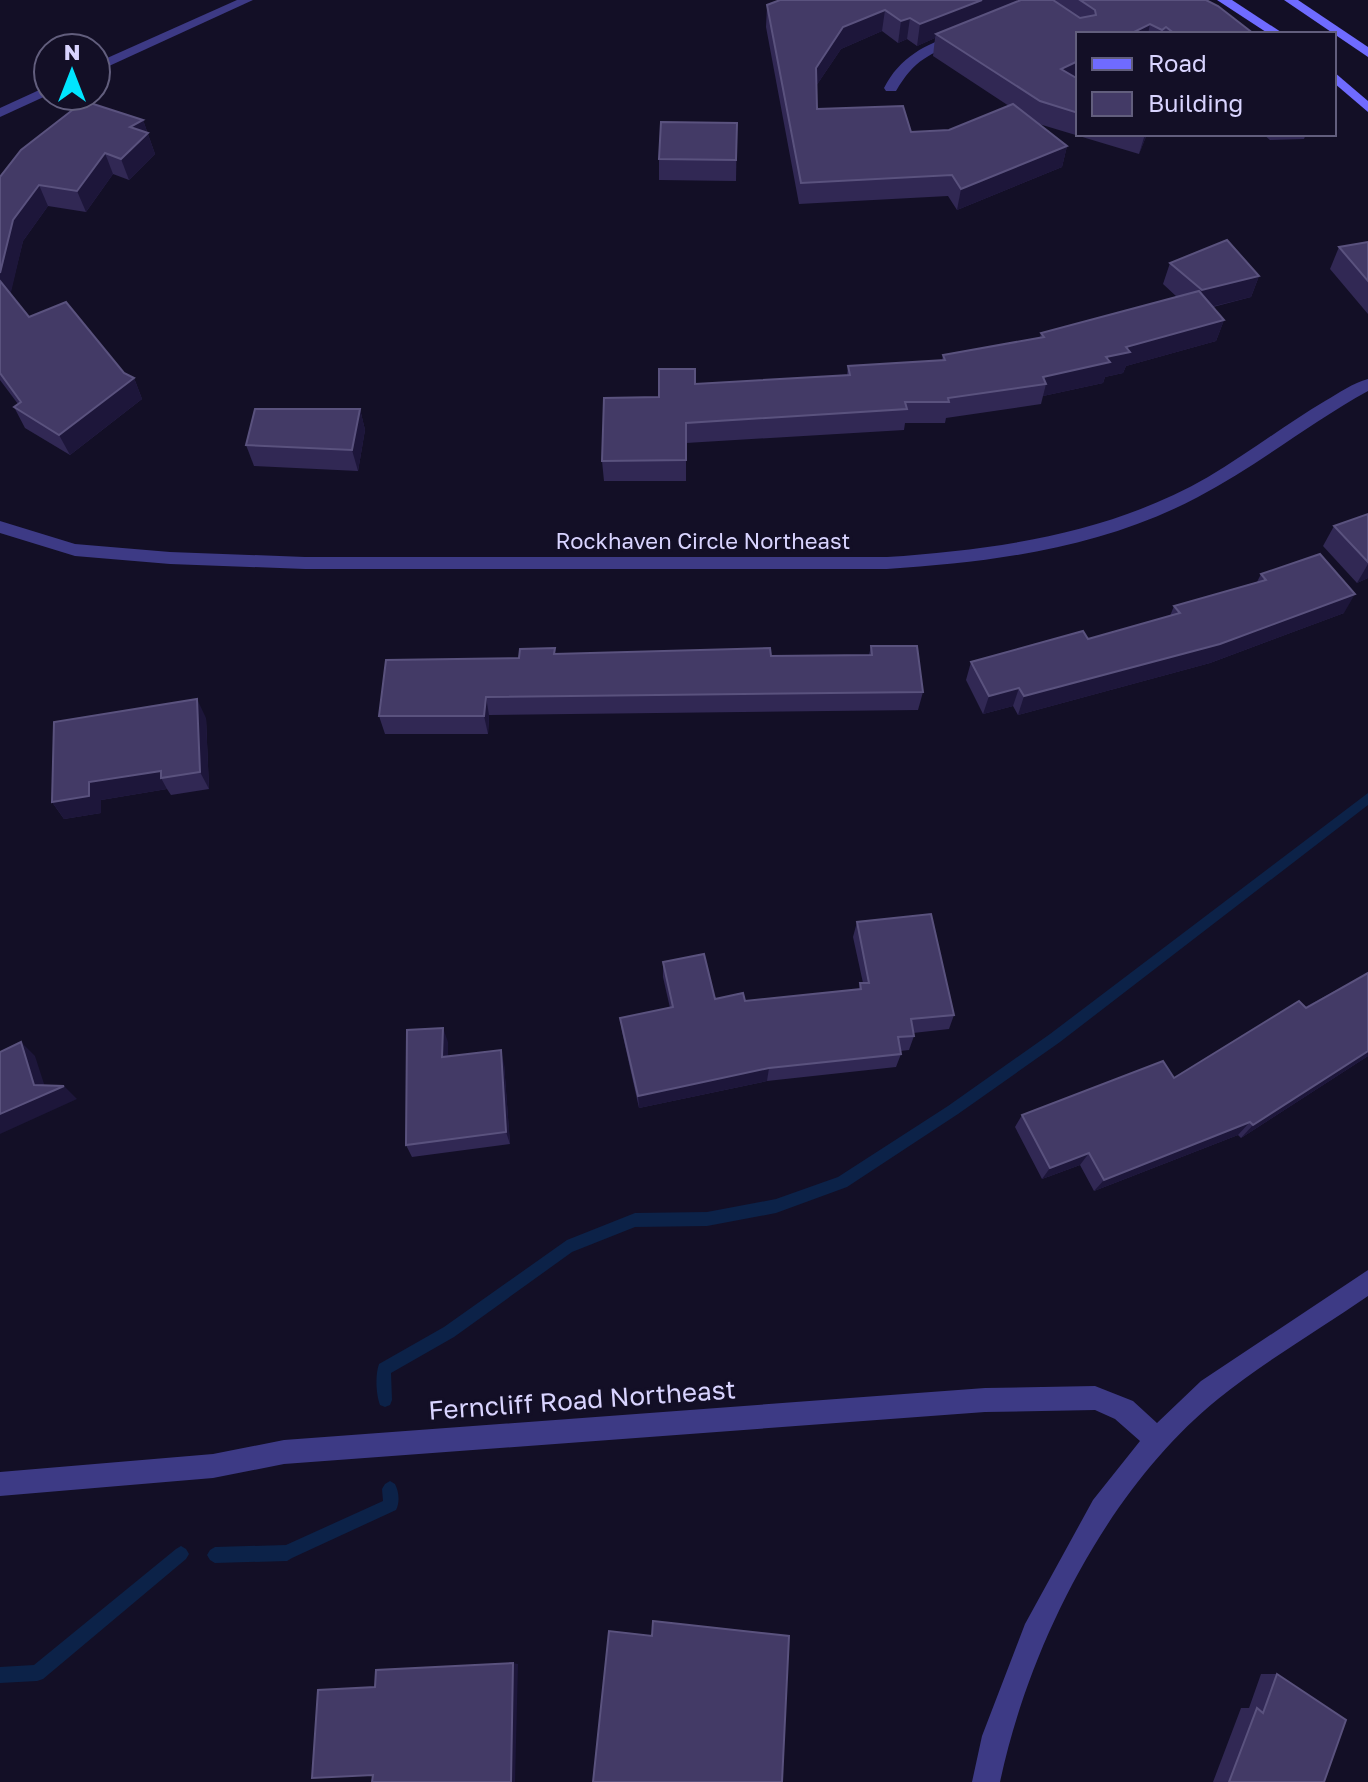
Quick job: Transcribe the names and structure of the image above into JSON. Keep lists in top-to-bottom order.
{
  "streets": {
    "street": ["Rockhaven Circle Northeast", "Ferncliff Road Northeast"]
  },
  "legend": ["Road", "Building"],
  "north": "top"
}
